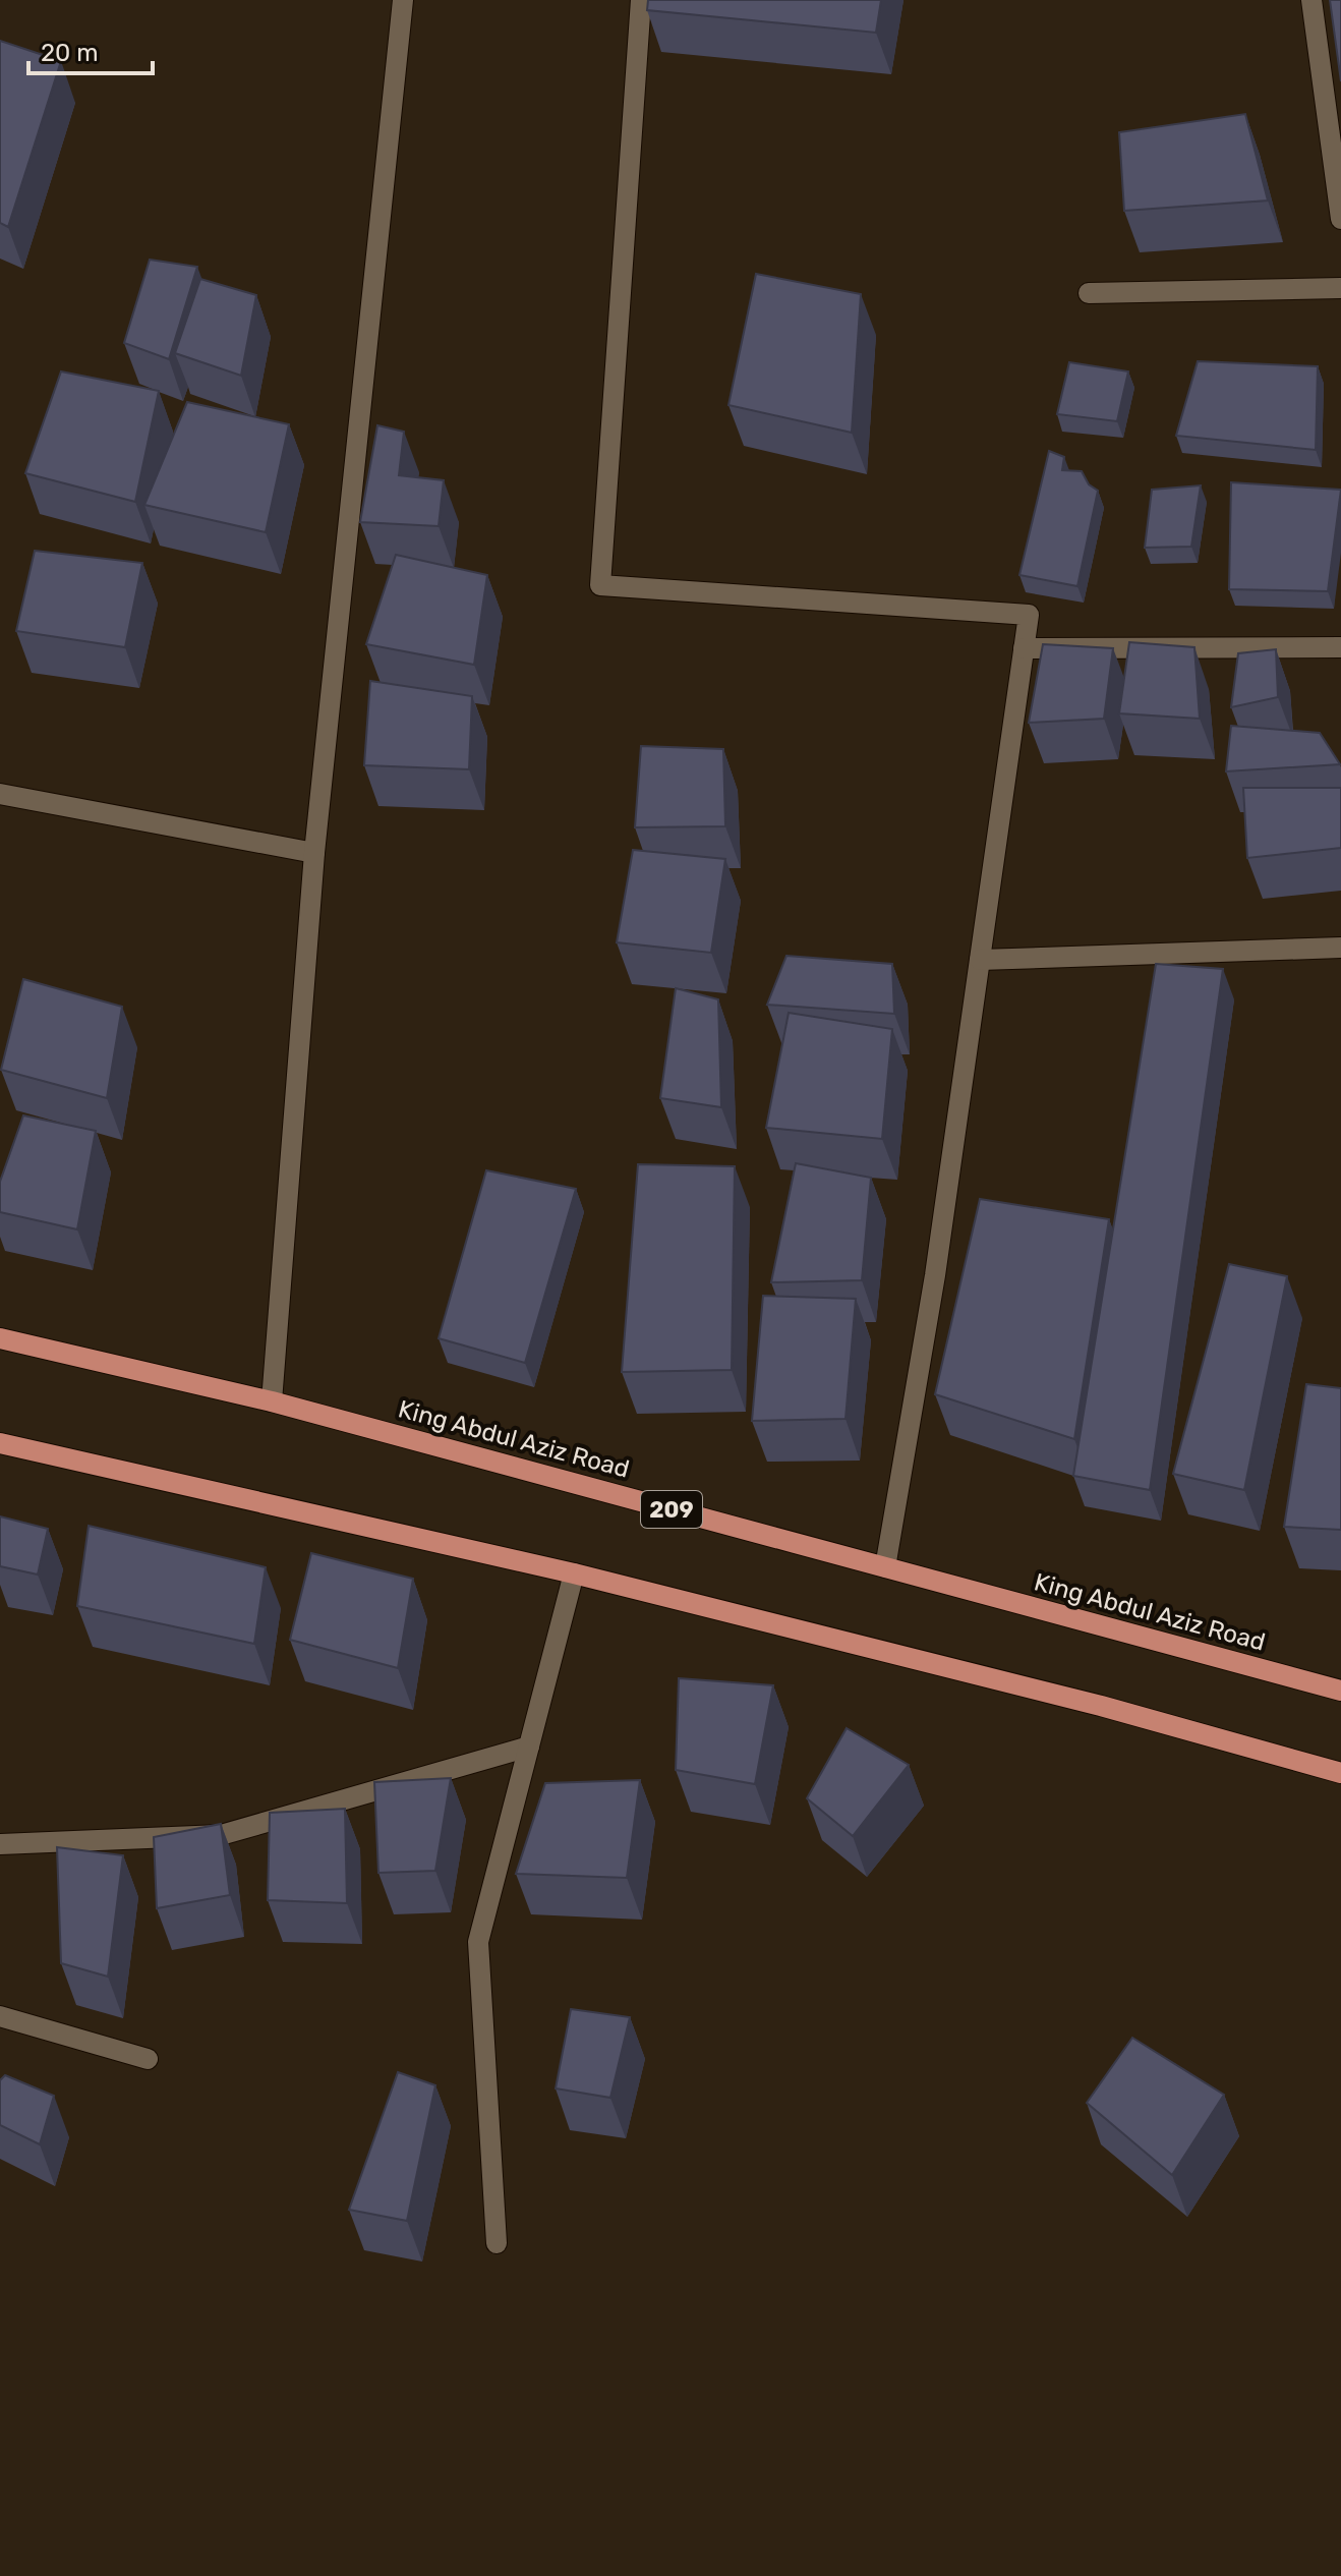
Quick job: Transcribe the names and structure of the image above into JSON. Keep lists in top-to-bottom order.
{
  "streets": {
    "main road": ["King Abdul Aziz Road", "209"]
  },
  "scale_bar": "20 m"
}
